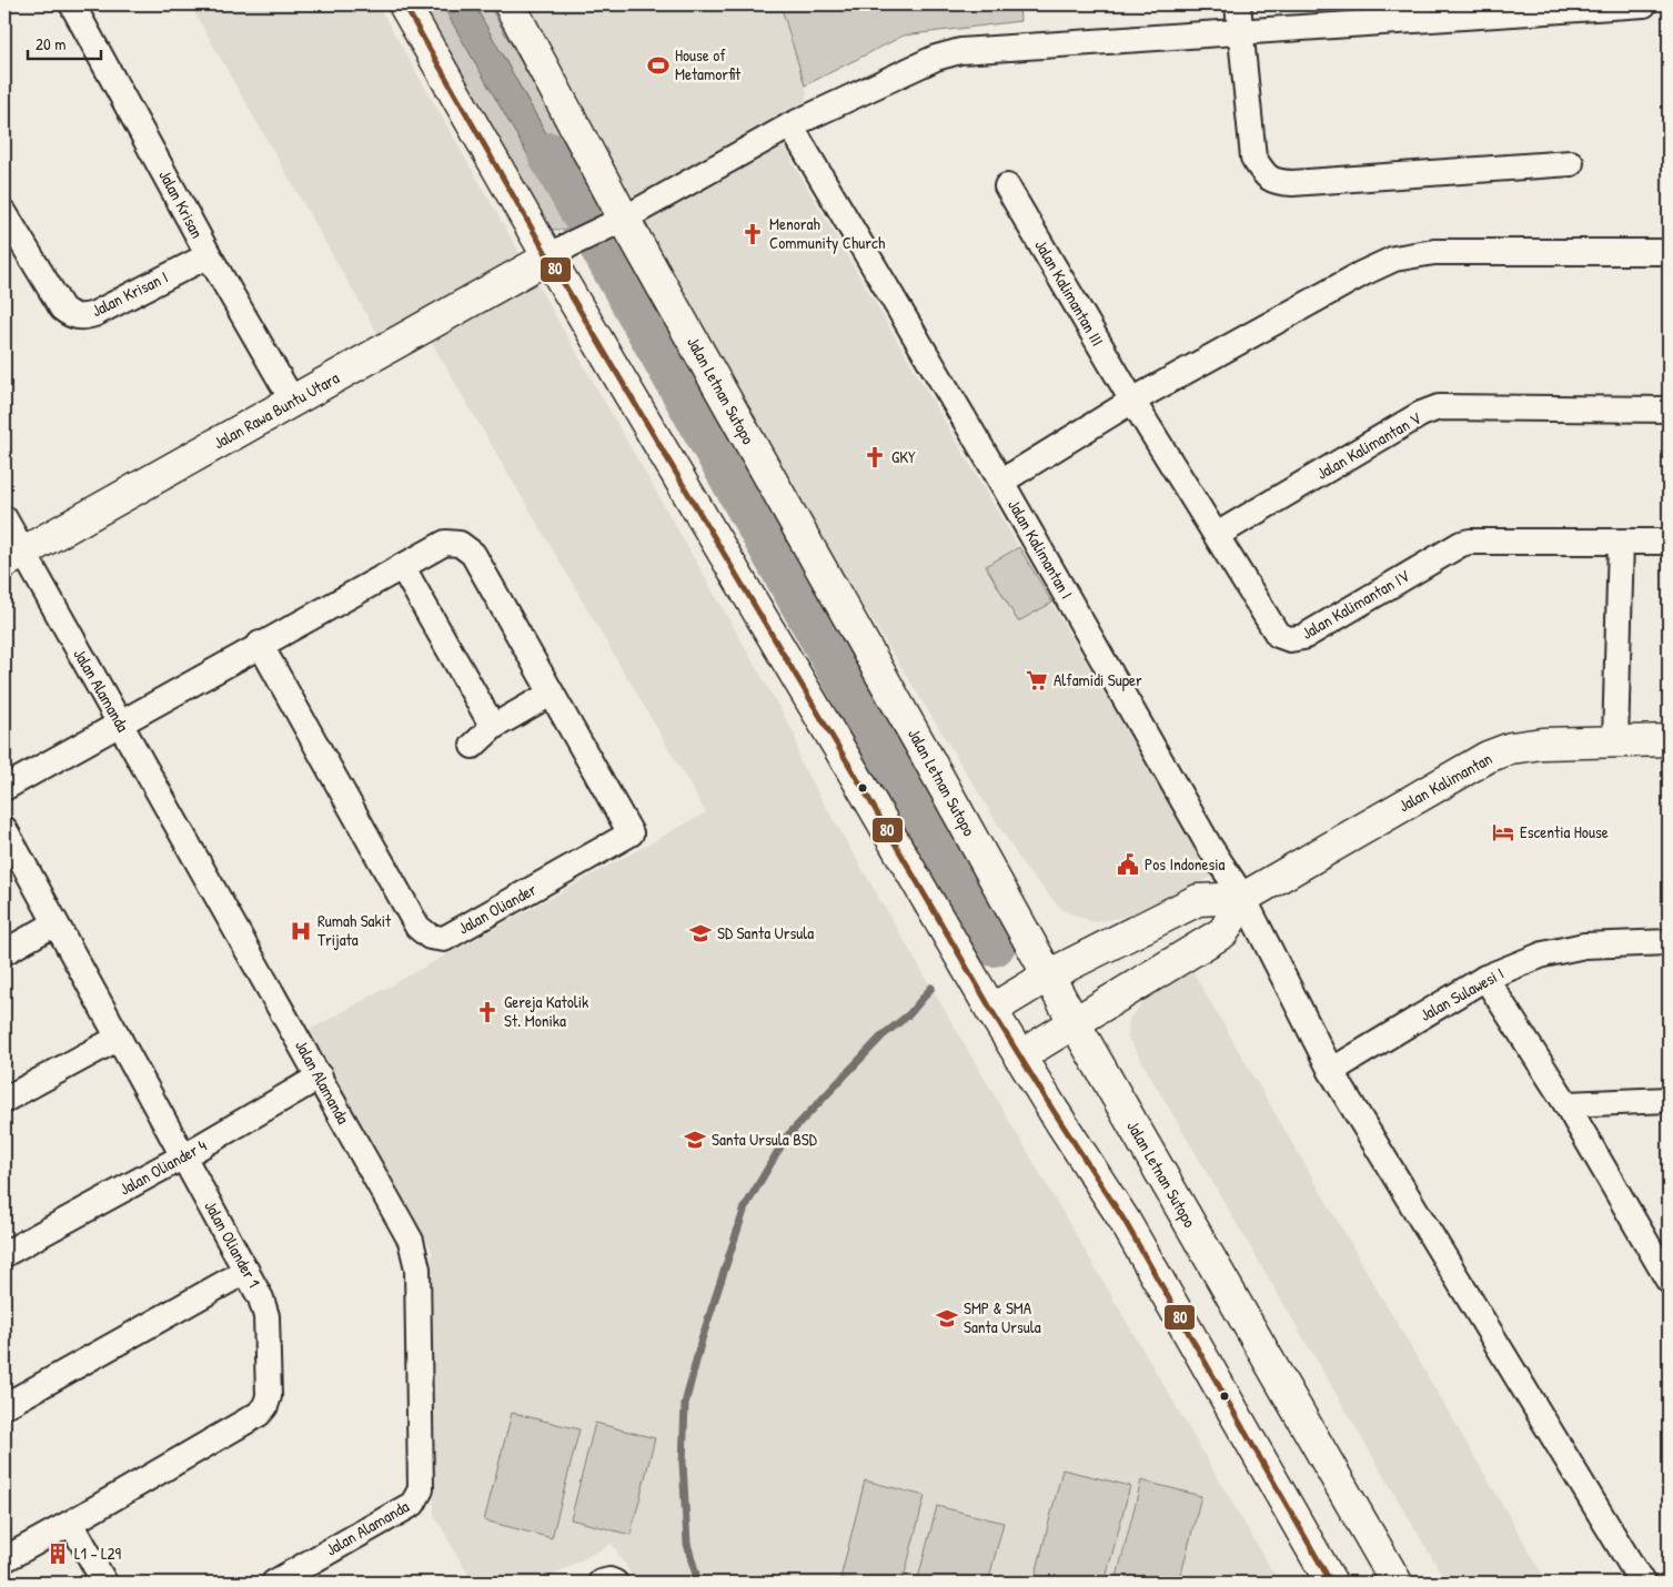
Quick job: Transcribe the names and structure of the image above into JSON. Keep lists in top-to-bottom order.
{
  "streets": {
    "main road": ["Jalan Letnan Sutopo", "Jalan Rawa Buntu Utara", "Jalan Kalimantan"],
    "street": [
      "Jalan Krisan",
      "Jalan Kalimantan III",
      "Jalan Krisan I",
      "Jalan Kalimantan V",
      "Jalan Kalimantan I",
      "Jalan Kalimantan IV",
      "Jalan Alamanda",
      "Jalan Oliander",
      "Jalan Sulawesi I",
      "Jalan Oliander 4",
      "Jalan Oliander 1"
    ]
  },
  "crossings": [
    ["Jalan Krisan", "Jalan Krisan I"],
    ["Jalan Krisan", "Jalan Rawa Buntu Utara"],
    ["Jalan Kalimantan III", "Jalan Kalimantan IV"],
    ["Jalan Letnan Sutopo", "Jalan Kalimantan"],
    ["Jalan Rawa Buntu Utara", "Jalan Alamanda"],
    ["Jalan Kalimantan V", "Jalan Kalimantan IV"],
    ["Jalan Kalimantan I", "Jalan Kalimantan"],
    ["Jalan Kalimantan I", "Jalan Sulawesi I"],
    ["Jalan Alamanda", "Jalan Oliander"],
    ["Jalan Alamanda", "Jalan Oliander 4"],
    ["Jalan Oliander 4", "Jalan Oliander 1"]
  ],
  "places": {
    "sports": ["House of Metamorfit"],
    "church": ["Menorah Community Church", "GKY", "Gereja Katolik St. Monika"],
    "supermarket": ["Alfamidi Super"],
    "hotel": ["Escentia House"],
    "public building": ["Pos Indonesia"],
    "hospital": ["Rumah Sakit Trijata"],
    "school or university": ["SD Santa Ursula", "Santa Ursula BSD", "SMP & SMA Santa Ursula"],
    "building": ["L1 - L29"]
  },
  "lines": ["transit line 80"],
  "scale_bar": "20 m"
}
